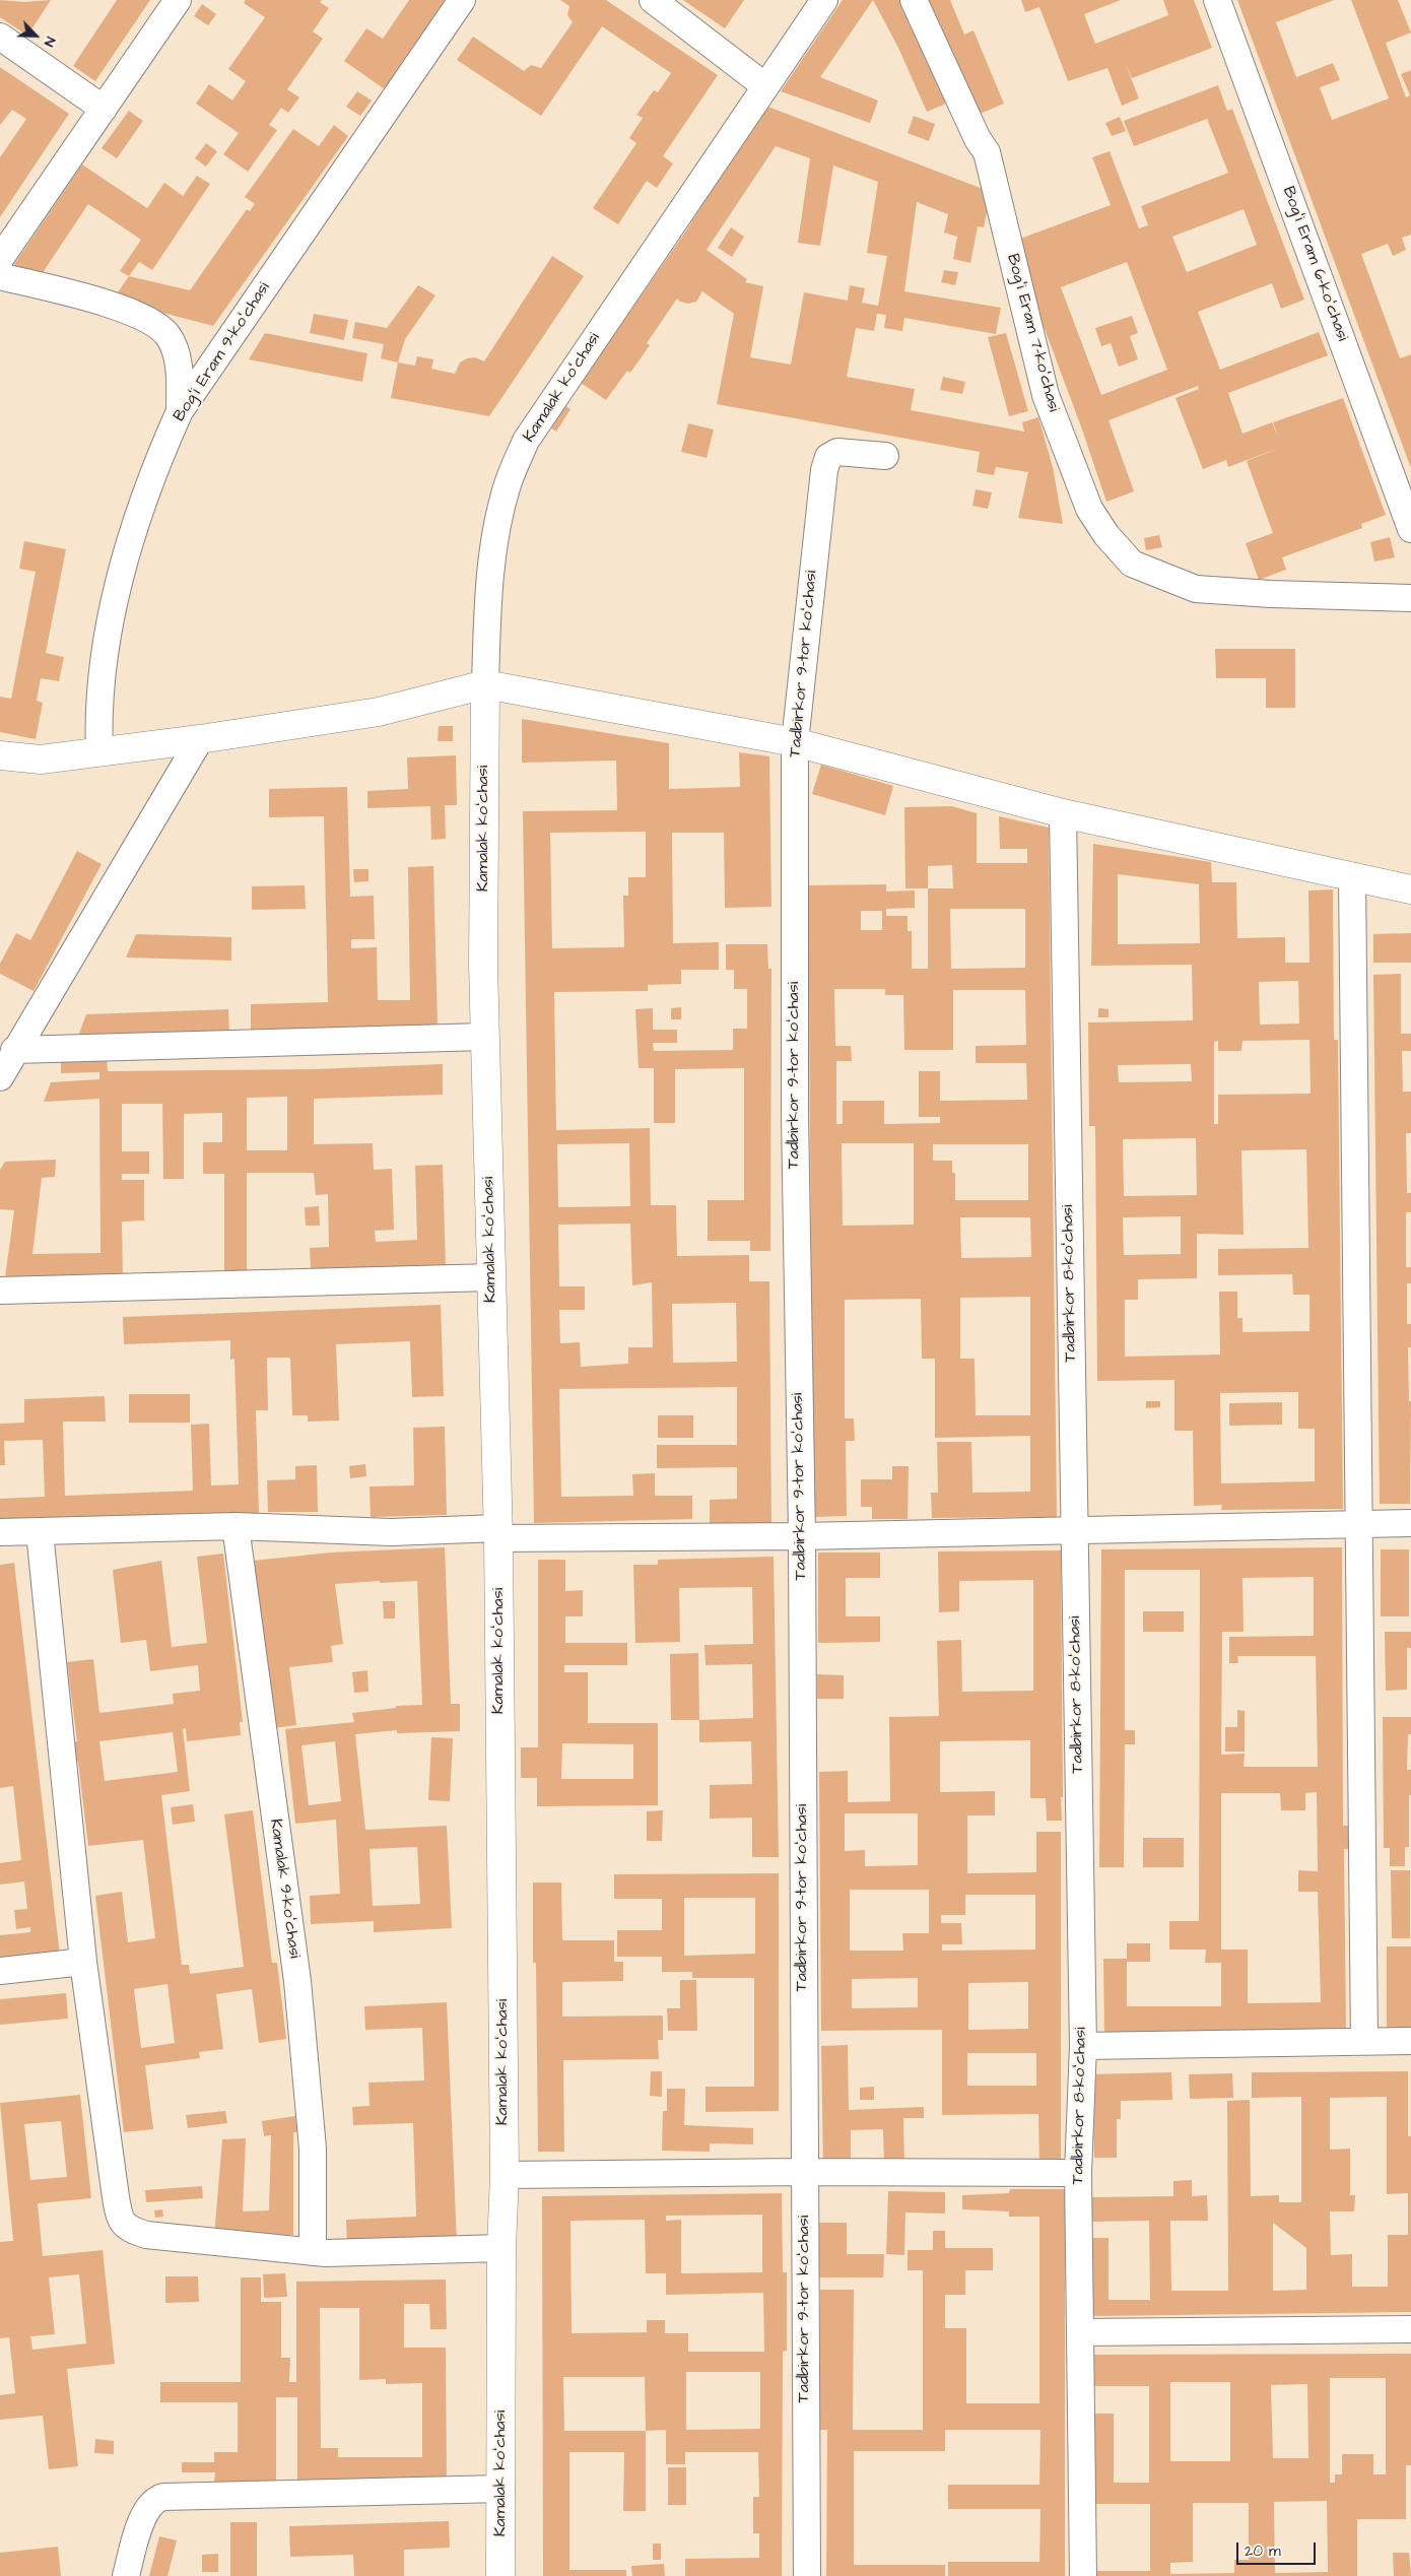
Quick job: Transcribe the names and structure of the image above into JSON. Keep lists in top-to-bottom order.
{
  "streets": {
    "street": [
      "Bogʻi Eram 6-koʻchasi",
      "Bogʻi Eram 7-koʻchasi",
      "Bogʻi Eram 9-koʻchasi",
      "Kamalak koʻchasi",
      "Tadbirkor 9-tor koʻchasi",
      "Tadbirkor 8-koʻchasi",
      "Kamalak 9-koʻchasi"
    ]
  },
  "scale_bar": "20 m",
  "north": "bottom right"
}
